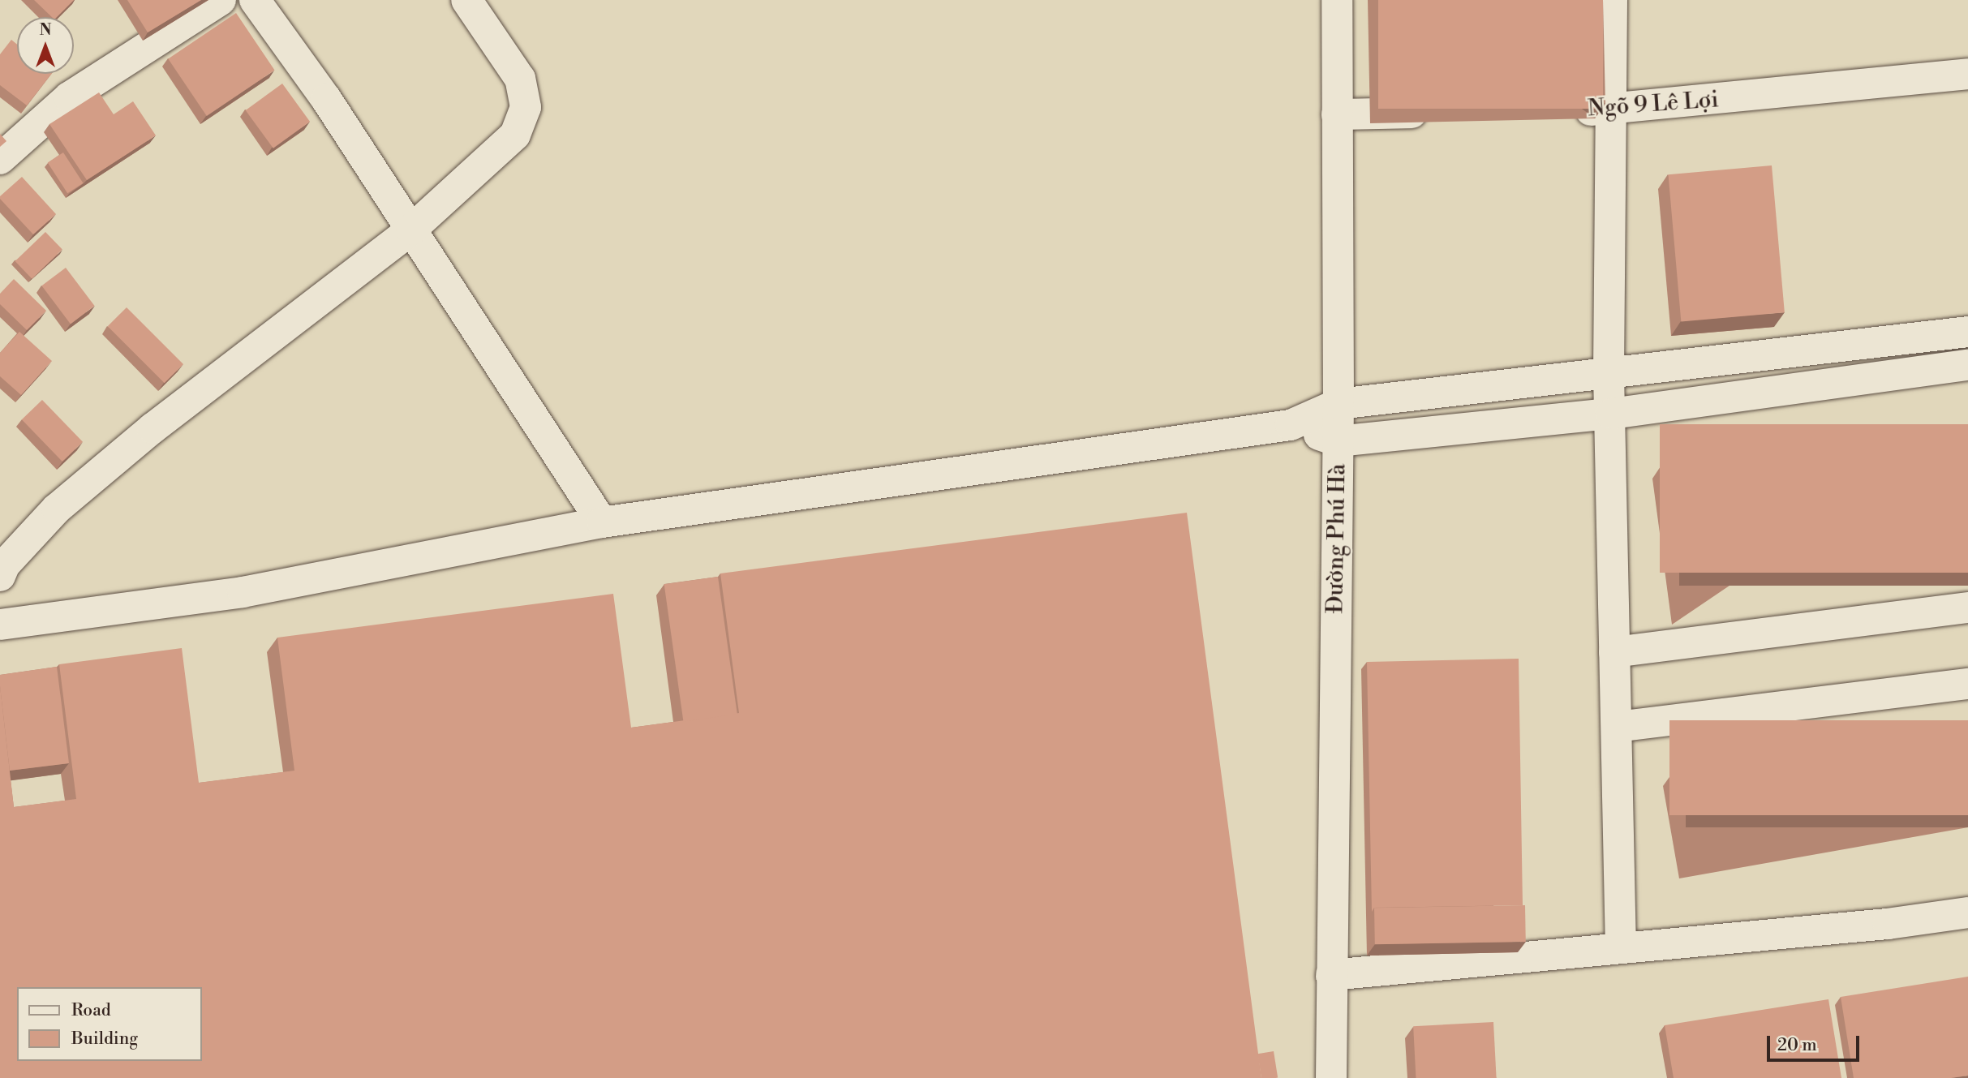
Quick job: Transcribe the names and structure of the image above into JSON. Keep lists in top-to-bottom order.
{
  "streets": {
    "street": ["Ngõ 9 Lê Lợi", "Đường Phú Hà"]
  },
  "legend": ["Road", "Building"],
  "scale_bar": "20 m",
  "north": "top"
}
